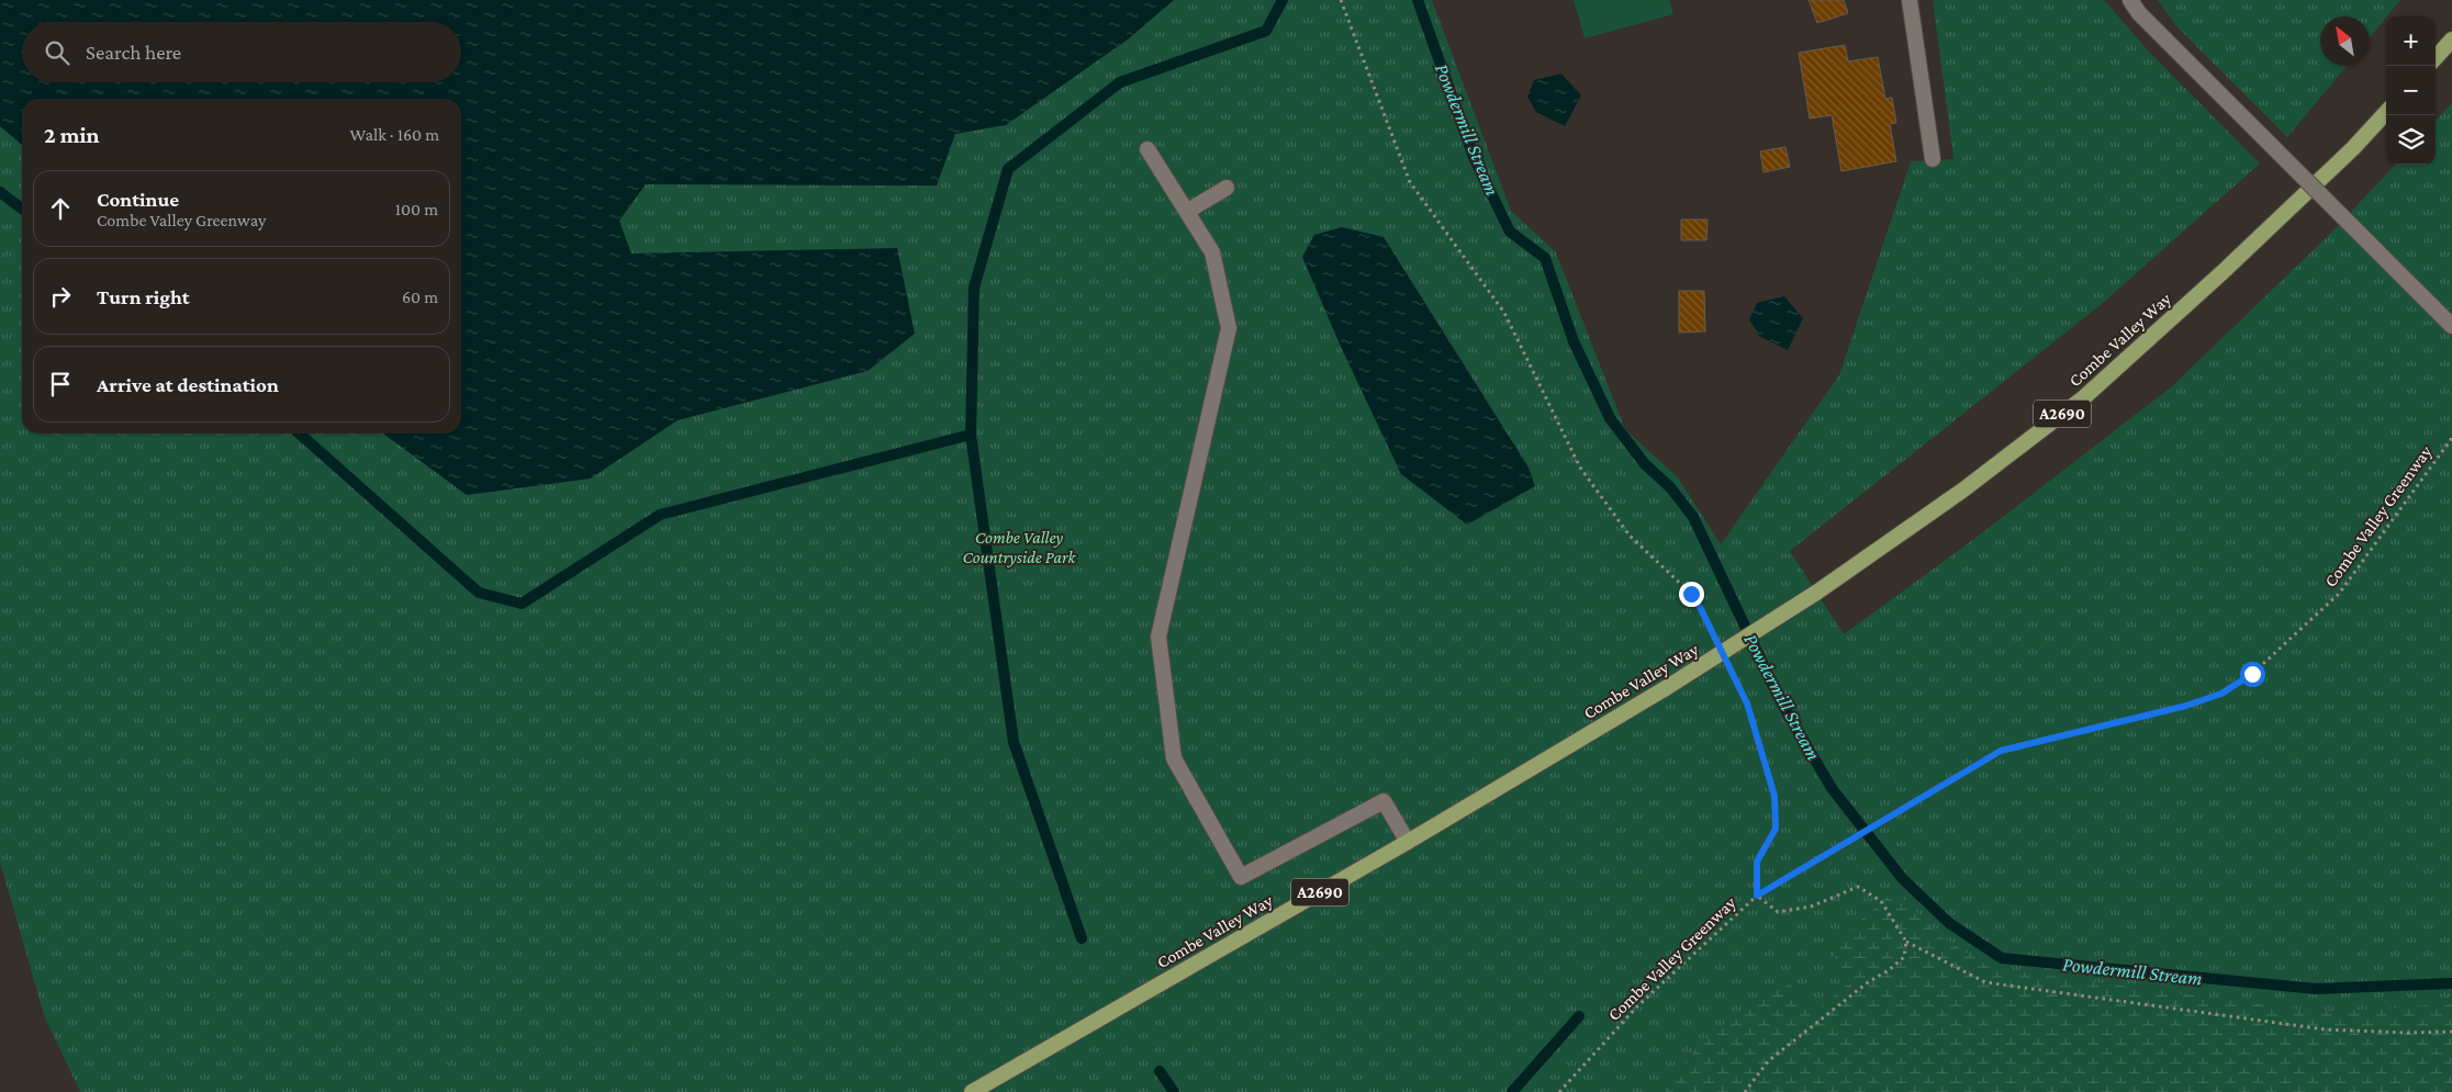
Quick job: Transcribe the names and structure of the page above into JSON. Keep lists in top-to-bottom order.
{
  "streets": {
    "main road": ["Combe Valley Way", "A2690"],
    "path": ["Combe Valley Greenway"]
  },
  "water": ["Powdermill Stream"],
  "parks": ["Combe Valley Countryside Park"],
  "north": "top left",
  "page": {
    "map_buttons": ["+", "−"],
    "search": "Search here",
    "heading": ["2 min", "Walk · 160 m"],
    "list": [
      ["Continue", "Combe Valley Greenway", "100 m"],
      ["Turn right", "60 m"],
      "Arrive at destination"
    ]
  }
}
